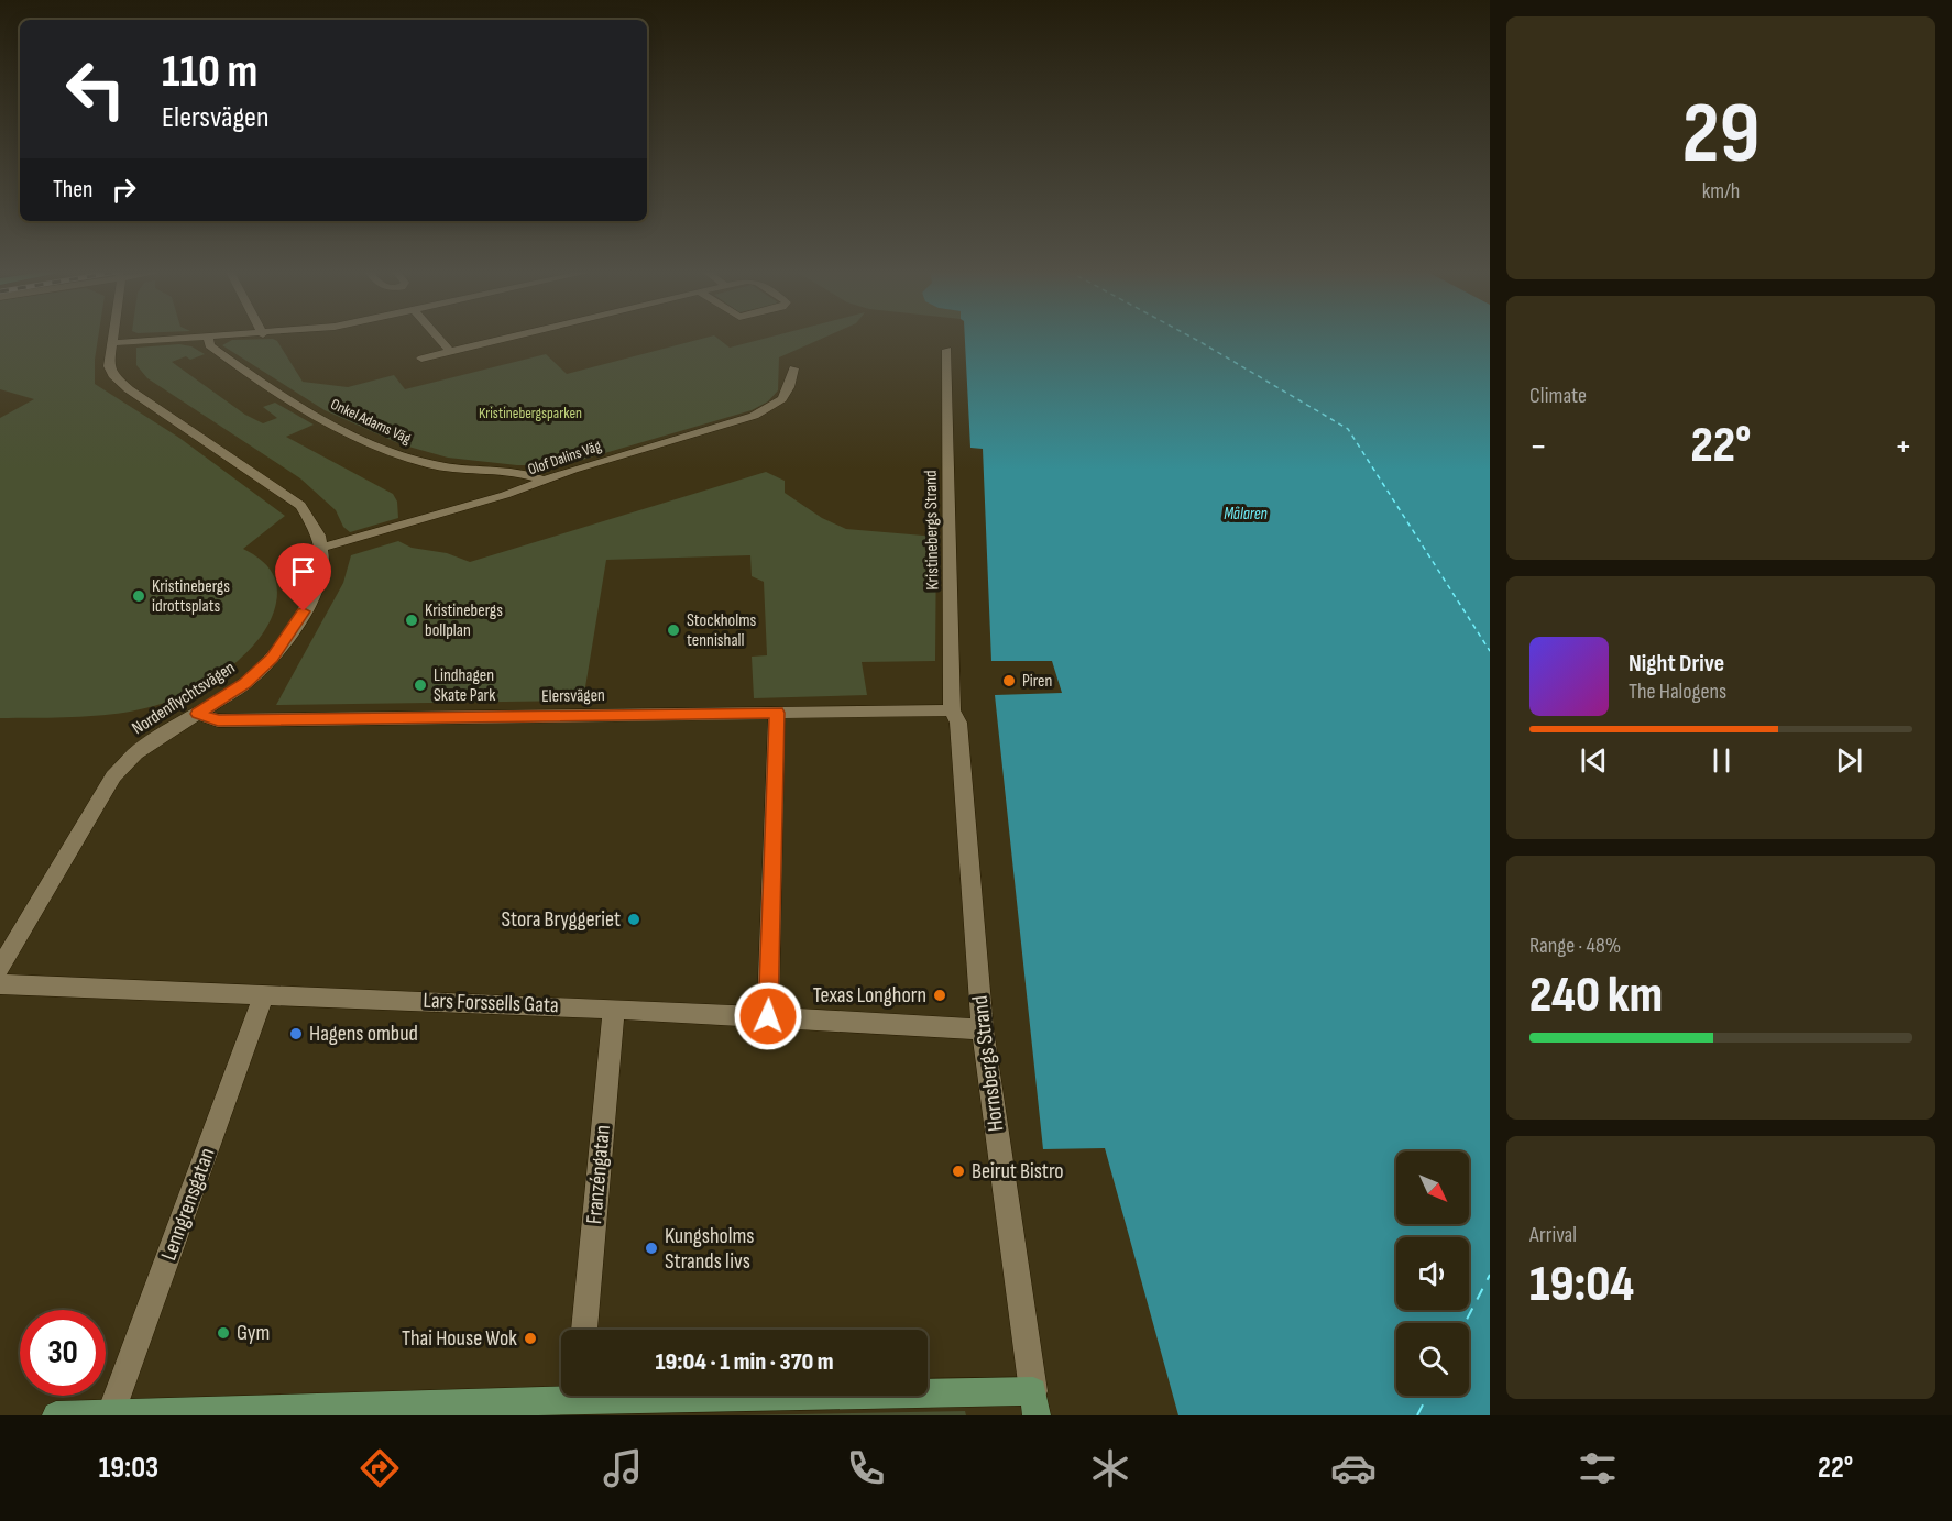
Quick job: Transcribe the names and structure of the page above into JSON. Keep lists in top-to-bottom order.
{
  "streets": {
    "street": [
      "Onkel Adams Väg",
      "Olof Dalins Väg",
      "Kristinebergs Strand",
      "Elersvägen",
      "Nordenflychtsvägen",
      "Lars Forssells Gata",
      "Hornsbergs Strand",
      "Franzéngatan",
      "Lenngrensgatan"
    ]
  },
  "crossings": [
    ["Onkel Adams Väg", "Olof Dalins Väg"],
    ["Olof Dalins Väg", "Nordenflychtsvägen"],
    ["Kristinebergs Strand", "Elersvägen"],
    ["Kristinebergs Strand", "Hornsbergs Strand"],
    ["Elersvägen", "Nordenflychtsvägen"],
    ["Elersvägen", "Hornsbergs Strand"],
    ["Lars Forssells Gata", "Hornsbergs Strand"],
    ["Lars Forssells Gata", "Franzéngatan"],
    ["Lars Forssells Gata", "Lenngrensgatan"]
  ],
  "water": ["Mälaren"],
  "parks": ["Kristinebergsparken"],
  "places": [
    "Kristinebergs idrottsplats",
    "Kristinebergs bollplan",
    "Stockholms tennishall",
    "Piren",
    "Lindhagen Skate Park",
    "Stora Bryggeriet",
    "Texas Longhorn",
    "Hagens ombud",
    "Beirut Bistro",
    "Kungsholms Strands livs",
    "Gym",
    "Thai House Wok"
  ],
  "north": "bottom right",
  "page": {
    "tile": [
      ["29", "km/h"],
      "Climate",
      ["Range · 48%", "240 km"],
      ["Arrival", "19:04"]
    ],
    "turn": ["110 m", "Elersvägen"],
    "then": "Then",
    "heat": ["−", "22°", "+"],
    "song": ["Night Drive", "The Halogens"],
    "limit": "30",
    "trip": "19:04 · 1 min · 370 m",
    "tabs": ["19:03", "22°"]
  }
}
